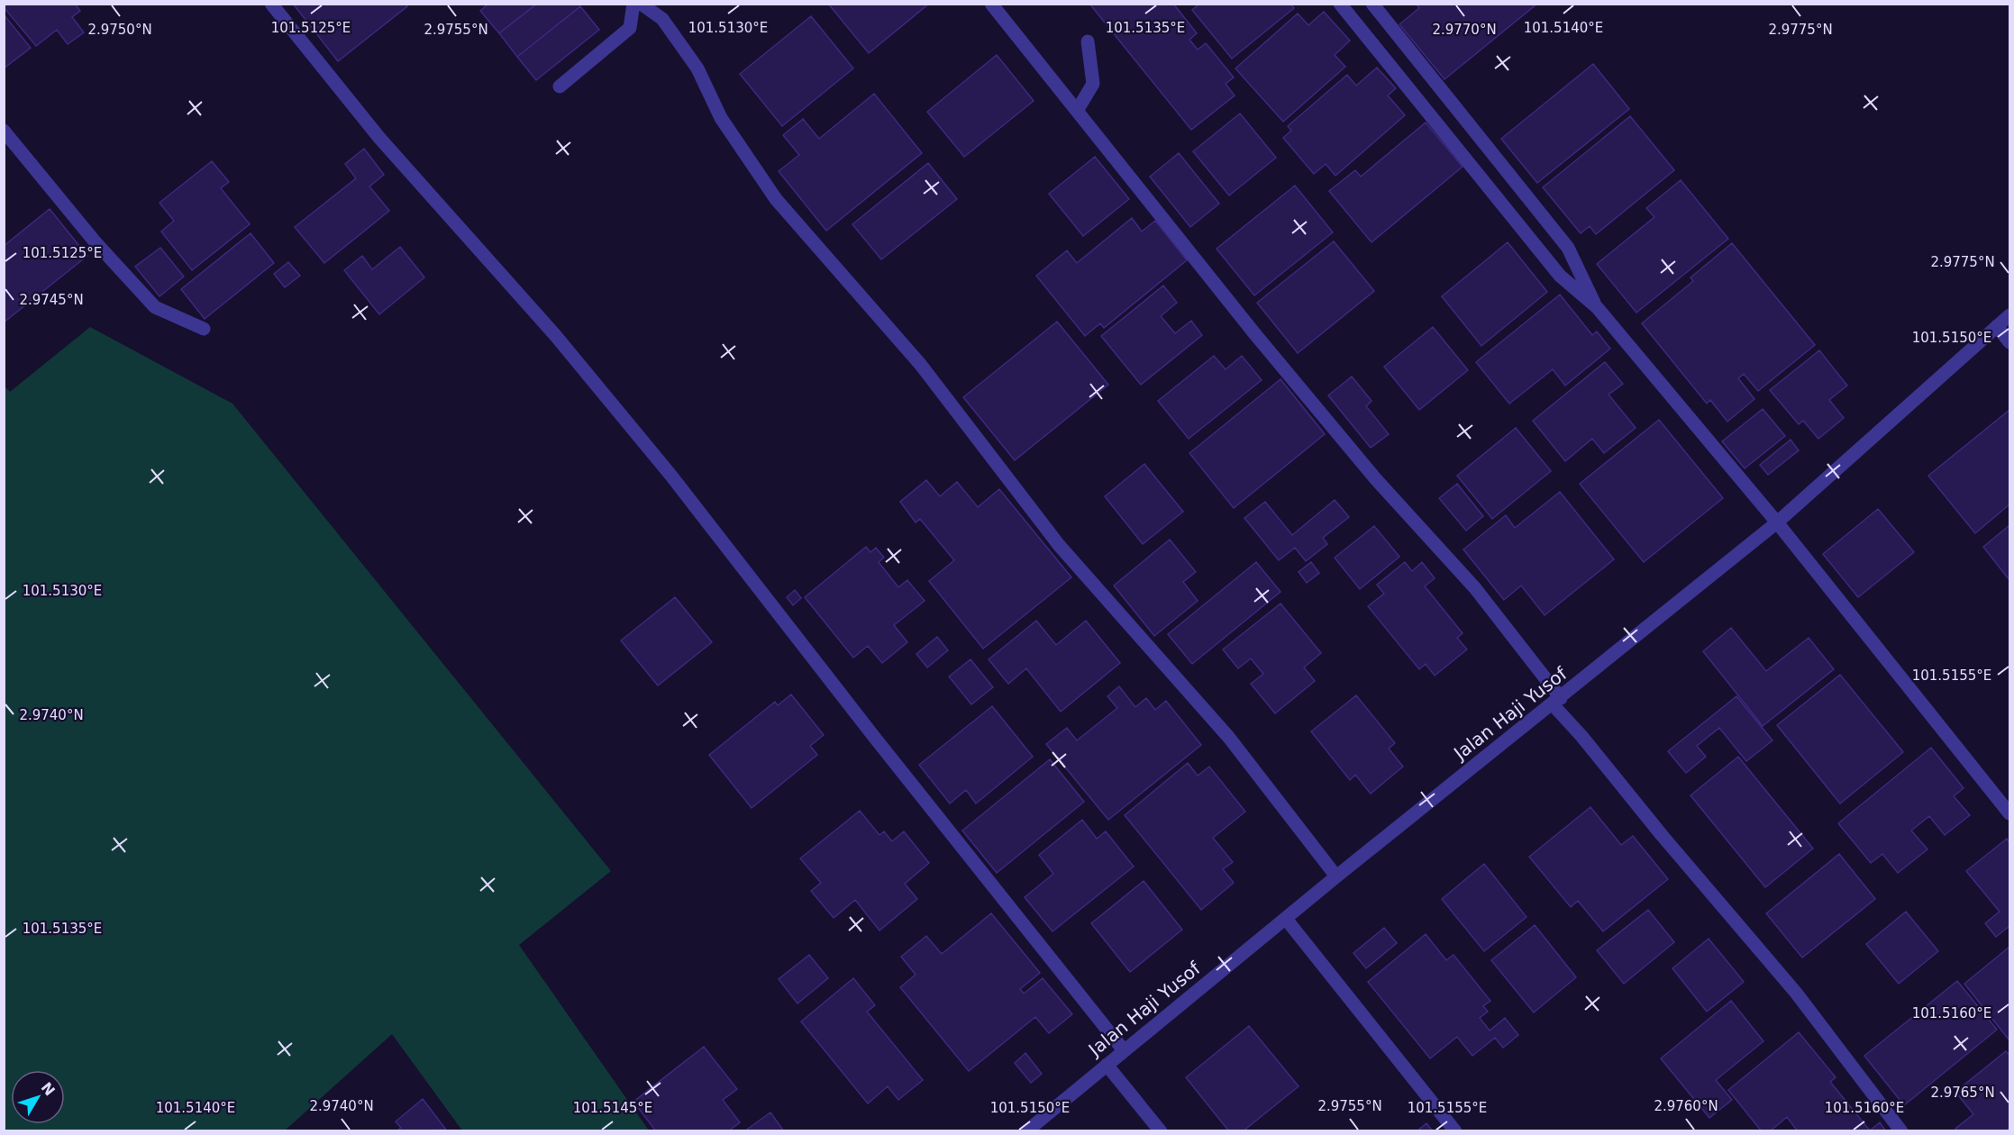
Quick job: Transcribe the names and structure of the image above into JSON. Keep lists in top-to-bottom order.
{
  "streets": {
    "street": ["Jalan Haji Yusof"]
  },
  "north": "top right",
  "coordinates": [
    "101.5130°E",
    "101.5140°E",
    "101.5125°E",
    "101.5135°E",
    "2.9750°N",
    "2.9755°N",
    "2.9770°N",
    "2.9775°N",
    "2.9745°N",
    "101.5150°E",
    "101.5155°E",
    "2.9740°N",
    "101.5160°E",
    "2.9765°N",
    "2.9760°N",
    "101.5145°E"
  ]
}
